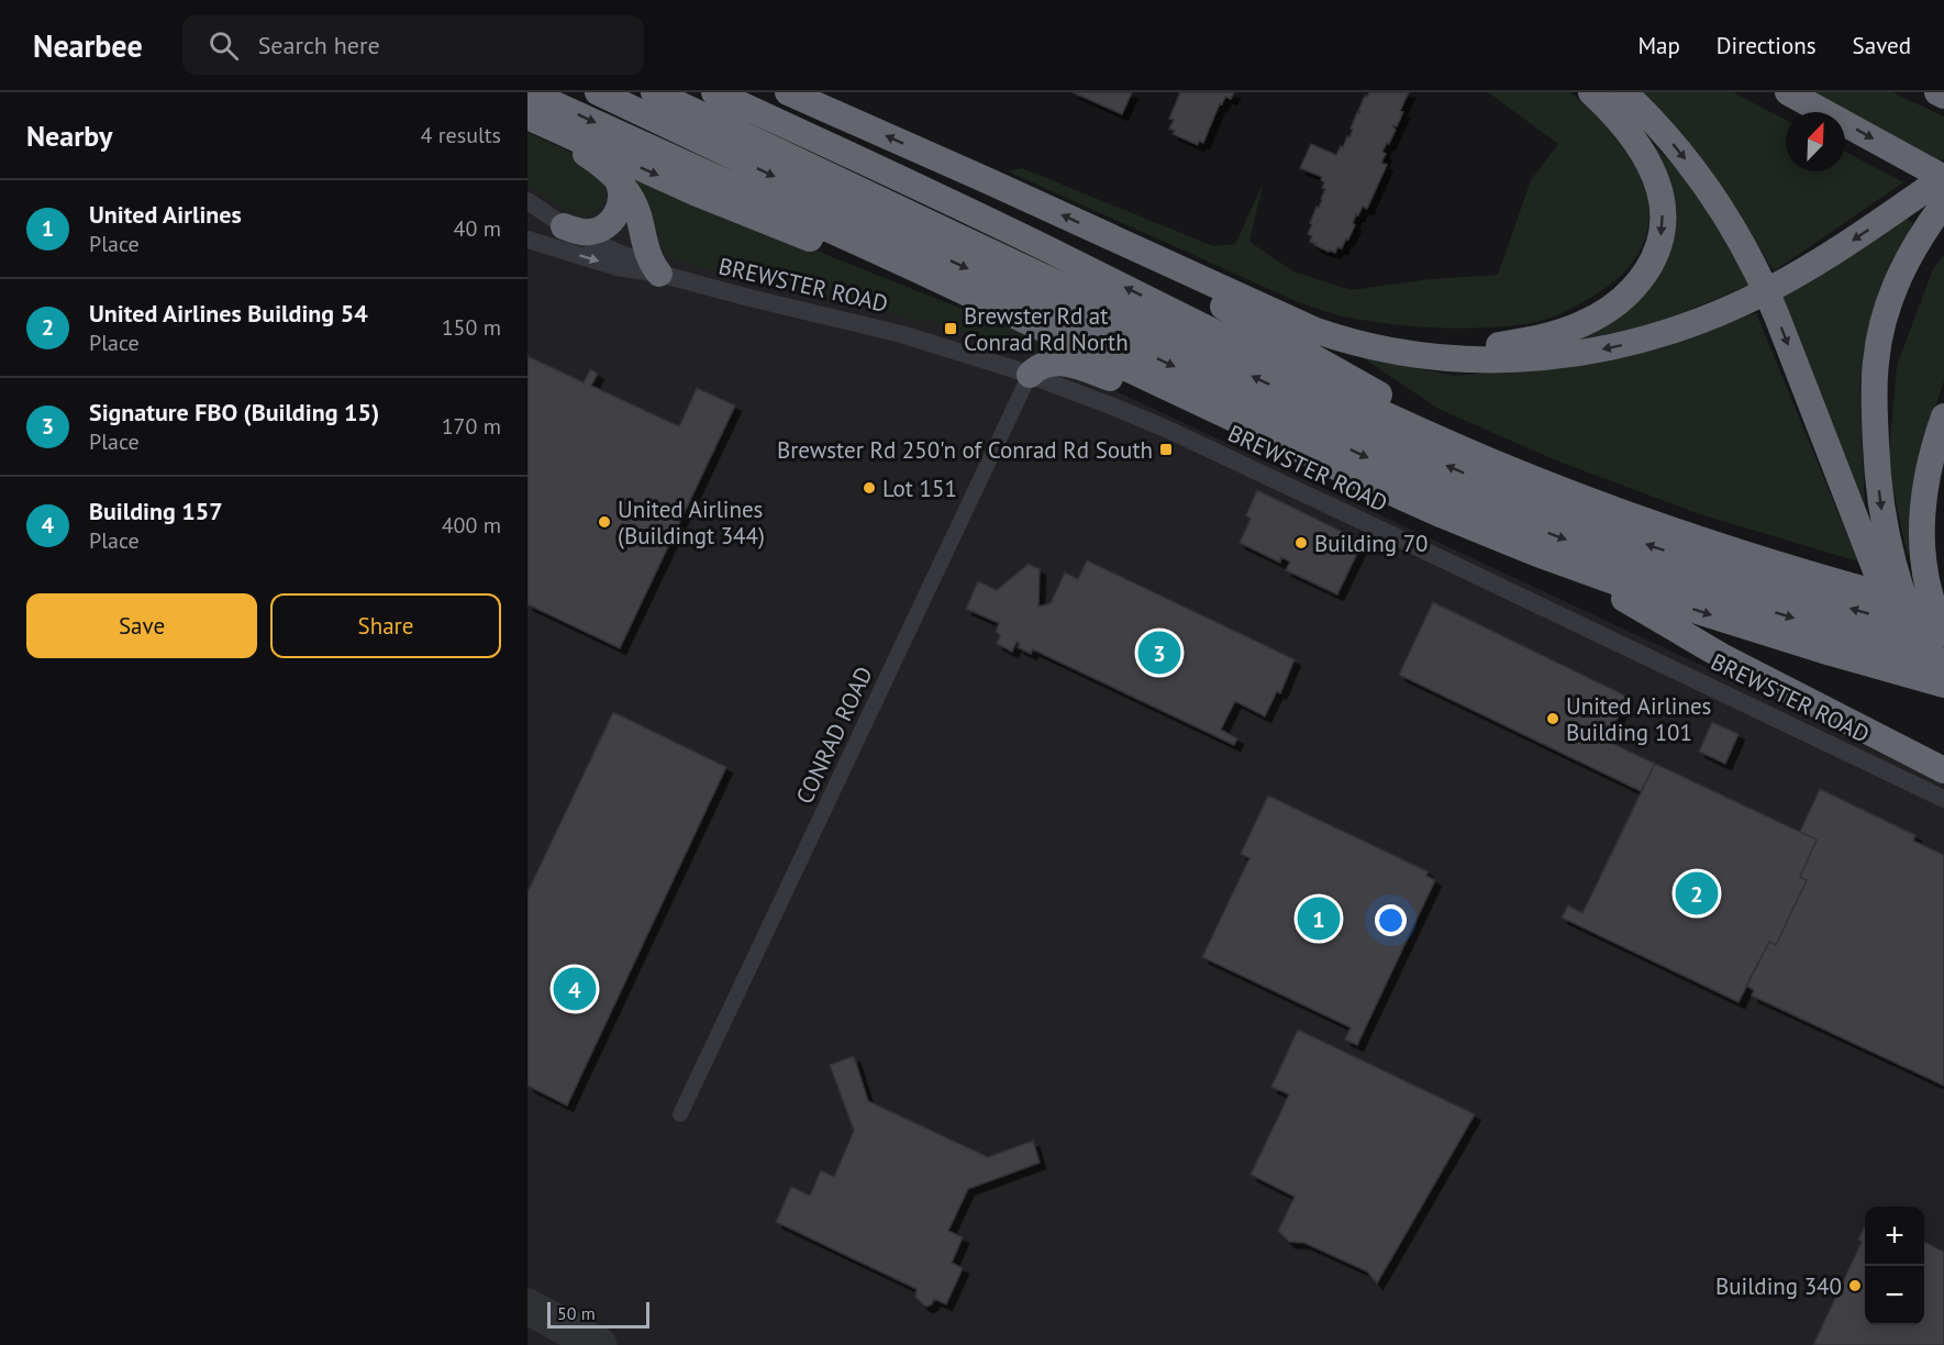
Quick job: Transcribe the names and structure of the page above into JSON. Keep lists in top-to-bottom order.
{
  "streets": {
    "street": ["BREWSTER ROAD", "CONRAD ROAD"]
  },
  "crossings": [
    ["BREWSTER ROAD", "CONRAD ROAD"]
  ],
  "places": {
    "transit": ["Brewster Rd at Conrad Rd North", "Brewster Rd 250'n of Conrad Rd South"],
    "other": [
      "Lot 151",
      "United Airlines (Buildingt 344)",
      "Building 70",
      "United Airlines Building 101",
      "Building 340"
    ]
  },
  "scale_bar": "50 m",
  "north": "top right",
  "page": {
    "header": "Nearbee",
    "search": "Search here",
    "nav": ["Map", "Directions", "Saved"],
    "heading": ["Nearby", "4 results"],
    "list": [
      {
        "mark": "1",
        "name": "United Airlines",
        "note": "Place",
        "value": "40 m"
      },
      {
        "mark": "2",
        "name": "United Airlines Building 54",
        "note": "Place",
        "value": "150 m"
      },
      {
        "mark": "3",
        "name": "Signature FBO (Building 15)",
        "note": "Place",
        "value": "170 m"
      },
      {
        "mark": "4",
        "name": "Building 157",
        "note": "Place",
        "value": "400 m"
      }
    ],
    "buttons": ["Save", "Share"],
    "pins": [
      "3",
      "2",
      "1",
      "4"
    ],
    "map_buttons": ["+", "−"],
    "scale": "50 m"
  }
}
